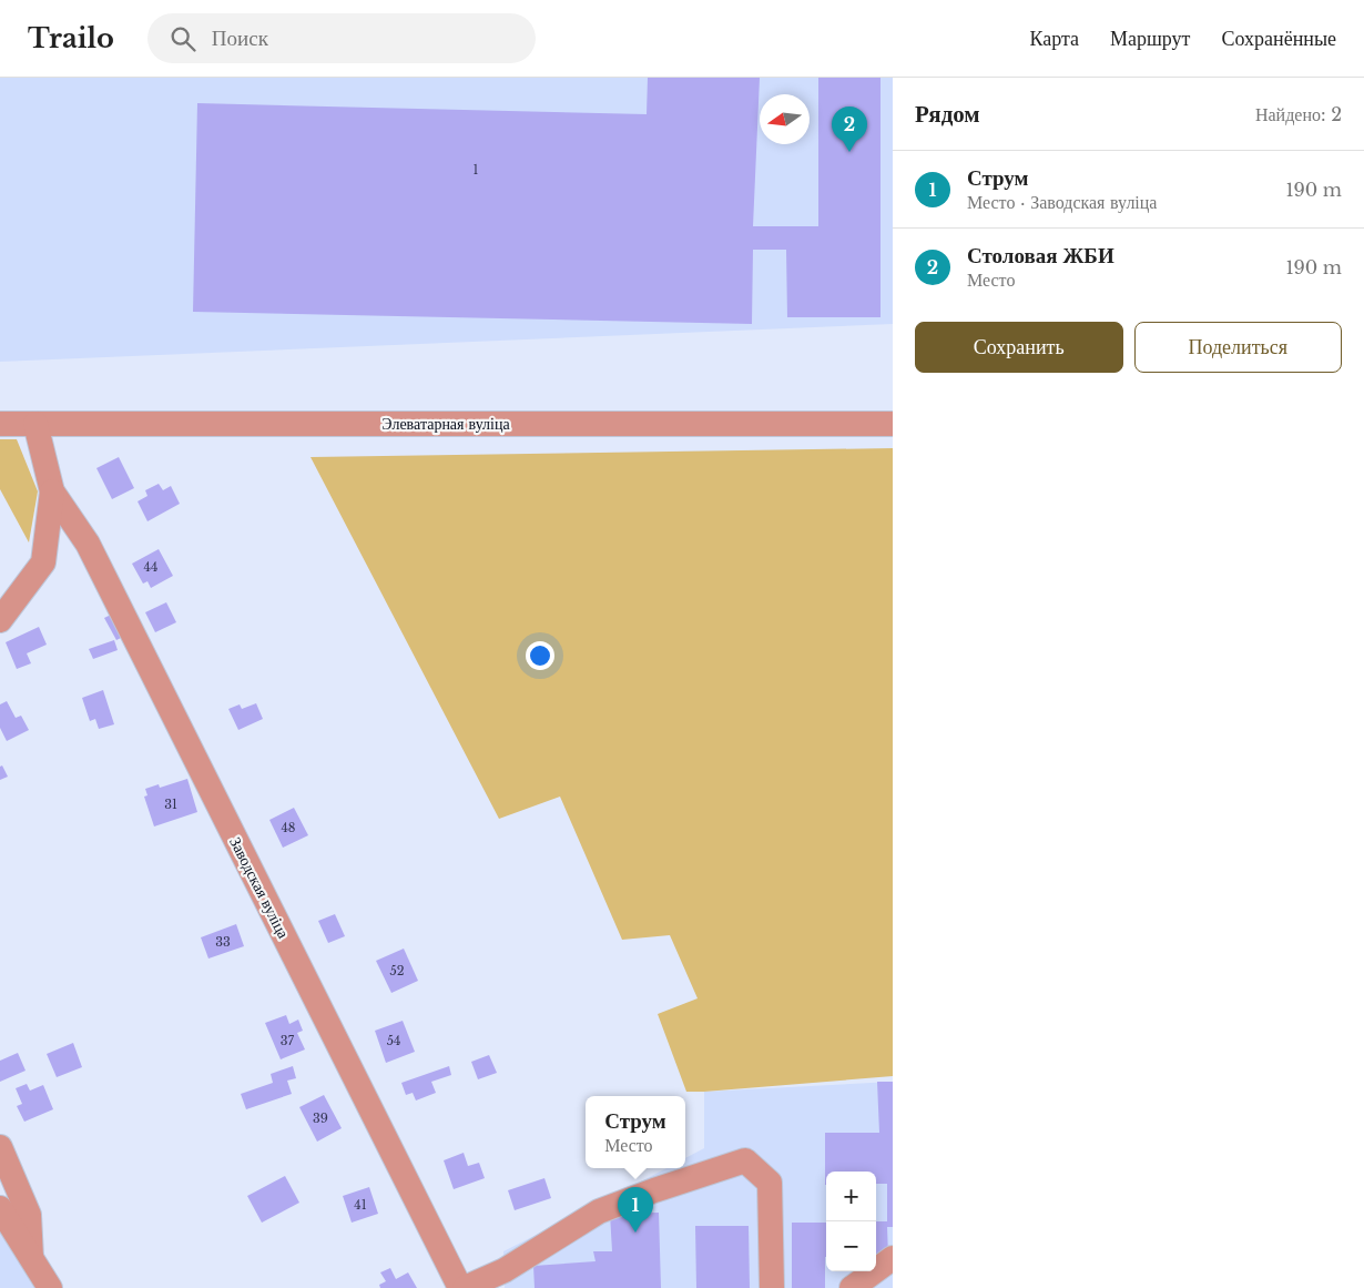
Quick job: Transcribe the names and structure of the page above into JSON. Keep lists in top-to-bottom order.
{
  "streets": {
    "street": ["Элеватарная вуліца", "Заводская вуліца"]
  },
  "crossings": [
    ["Элеватарная вуліца", "Заводская вуліца"]
  ],
  "house_numbers": [
    "1",
    "44",
    "31",
    "48",
    "33",
    "52",
    "37",
    "54",
    "39",
    "41"
  ],
  "north": "left",
  "page": {
    "header": "Trailo",
    "search": "Поиск",
    "nav": ["Карта", "Маршрут", "Сохранённые"],
    "heading": ["Рядом", "Найдено: 2"],
    "pins": ["2", "1"],
    "list": [
      {
        "mark": "1",
        "name": "Струм",
        "note": "Место · Заводская вуліца",
        "value": "190 m"
      },
      {
        "mark": "2",
        "name": "Столовая ЖБИ",
        "note": "Место",
        "value": "190 m"
      }
    ],
    "buttons": ["Сохранить", "Поделиться"],
    "popup": ["Струм", "Место"],
    "map_buttons": ["+", "−"]
  }
}
